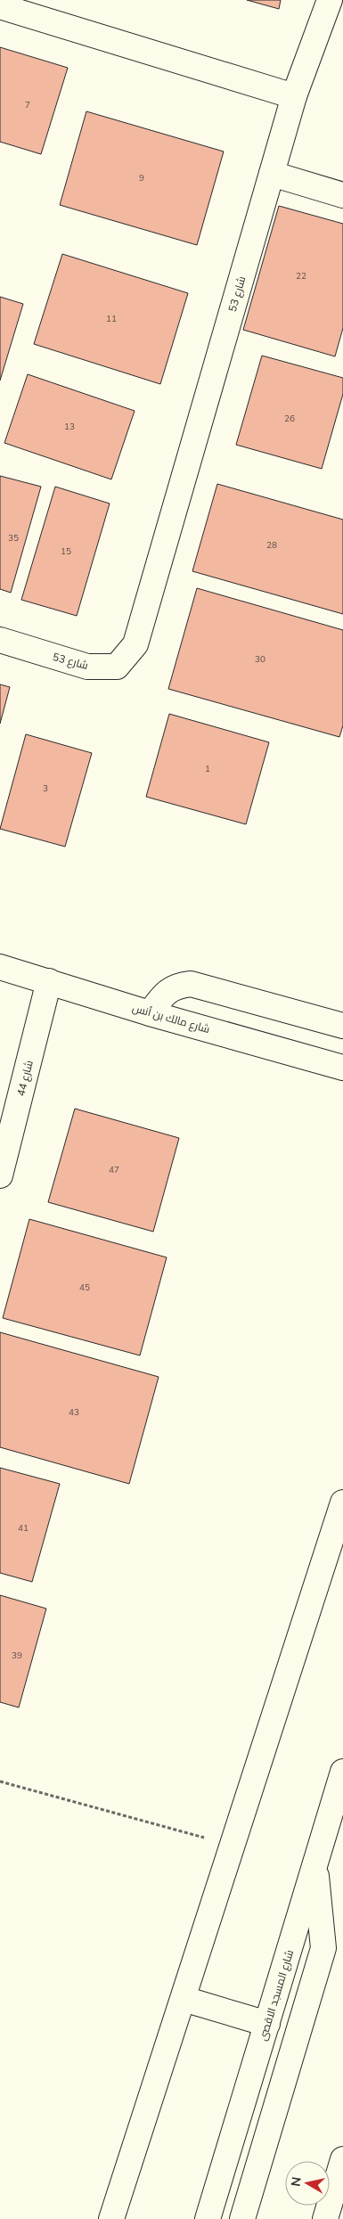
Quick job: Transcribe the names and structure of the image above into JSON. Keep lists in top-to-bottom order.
{
  "streets": {
    "street": [
      "شارع 53",
      "شارع مالك بن أنس",
      "شارع 44",
      "شارع المسجد الاقصى"
    ]
  },
  "crossings": [
    ["شارع مالك بن أنس", "شارع 44"]
  ],
  "house_numbers": [
    "7",
    "9",
    "22",
    "11",
    "26",
    "13",
    "35",
    "28",
    "15",
    "30",
    "1",
    "3",
    "47",
    "45",
    "43",
    "41",
    "39"
  ],
  "north": "left"
}
